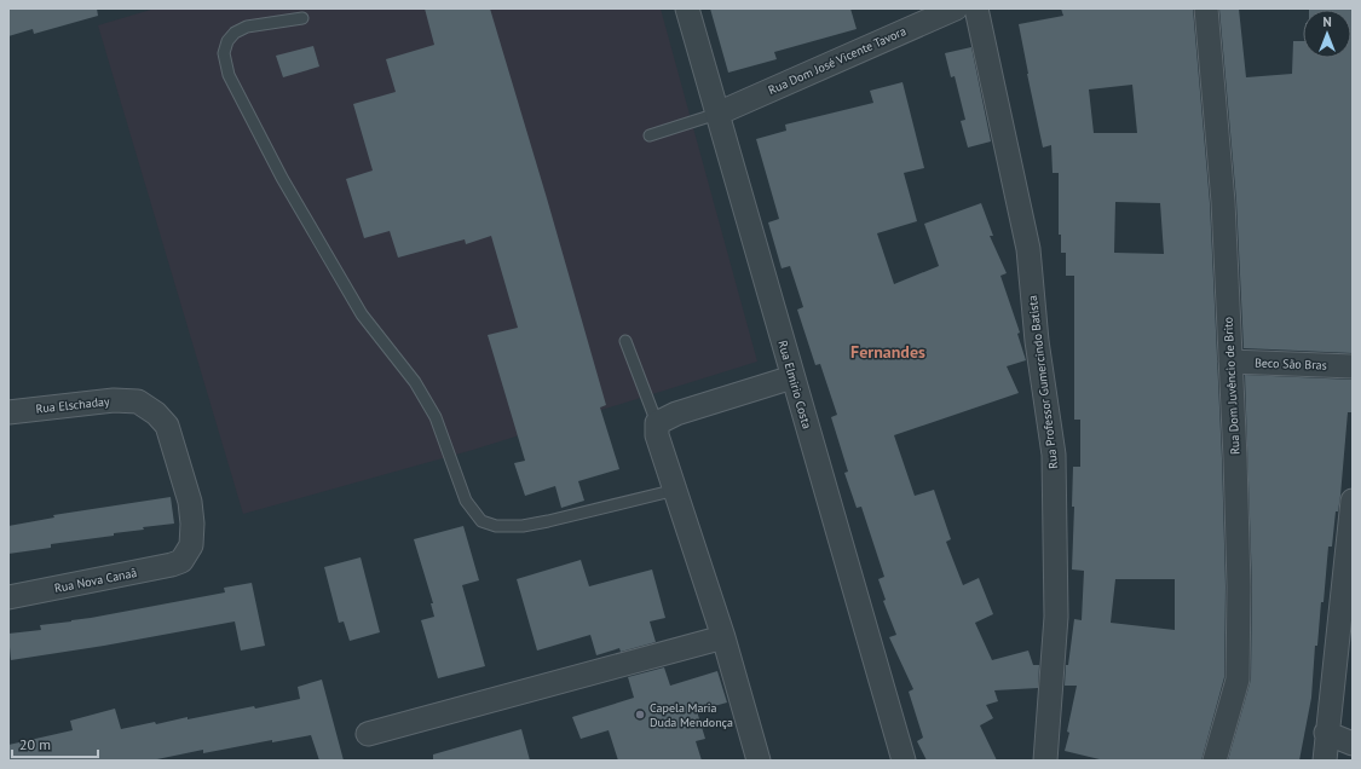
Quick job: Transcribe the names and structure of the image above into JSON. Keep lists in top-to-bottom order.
{
  "streets": {
    "street": [
      "Rua Dom José Vicente Tavora",
      "Beco São Bras",
      "Rua Professor Gumercindo Batista",
      "Rua Elmirio Costa",
      "Rua Dom Juvêncio de Brito",
      "Rua Elschaday",
      "Rua Nova Canaã"
    ]
  },
  "crossings": [
    ["Rua Dom José Vicente Tavora", "Rua Elmirio Costa"],
    ["Beco São Bras", "Rua Dom Juvêncio de Brito"],
    ["Rua Elschaday", "Rua Nova Canaã"]
  ],
  "districts": ["Fernandes"],
  "places": ["Capela Maria Duda Mendonça"],
  "scale_bar": "20 m",
  "north": "top"
}
